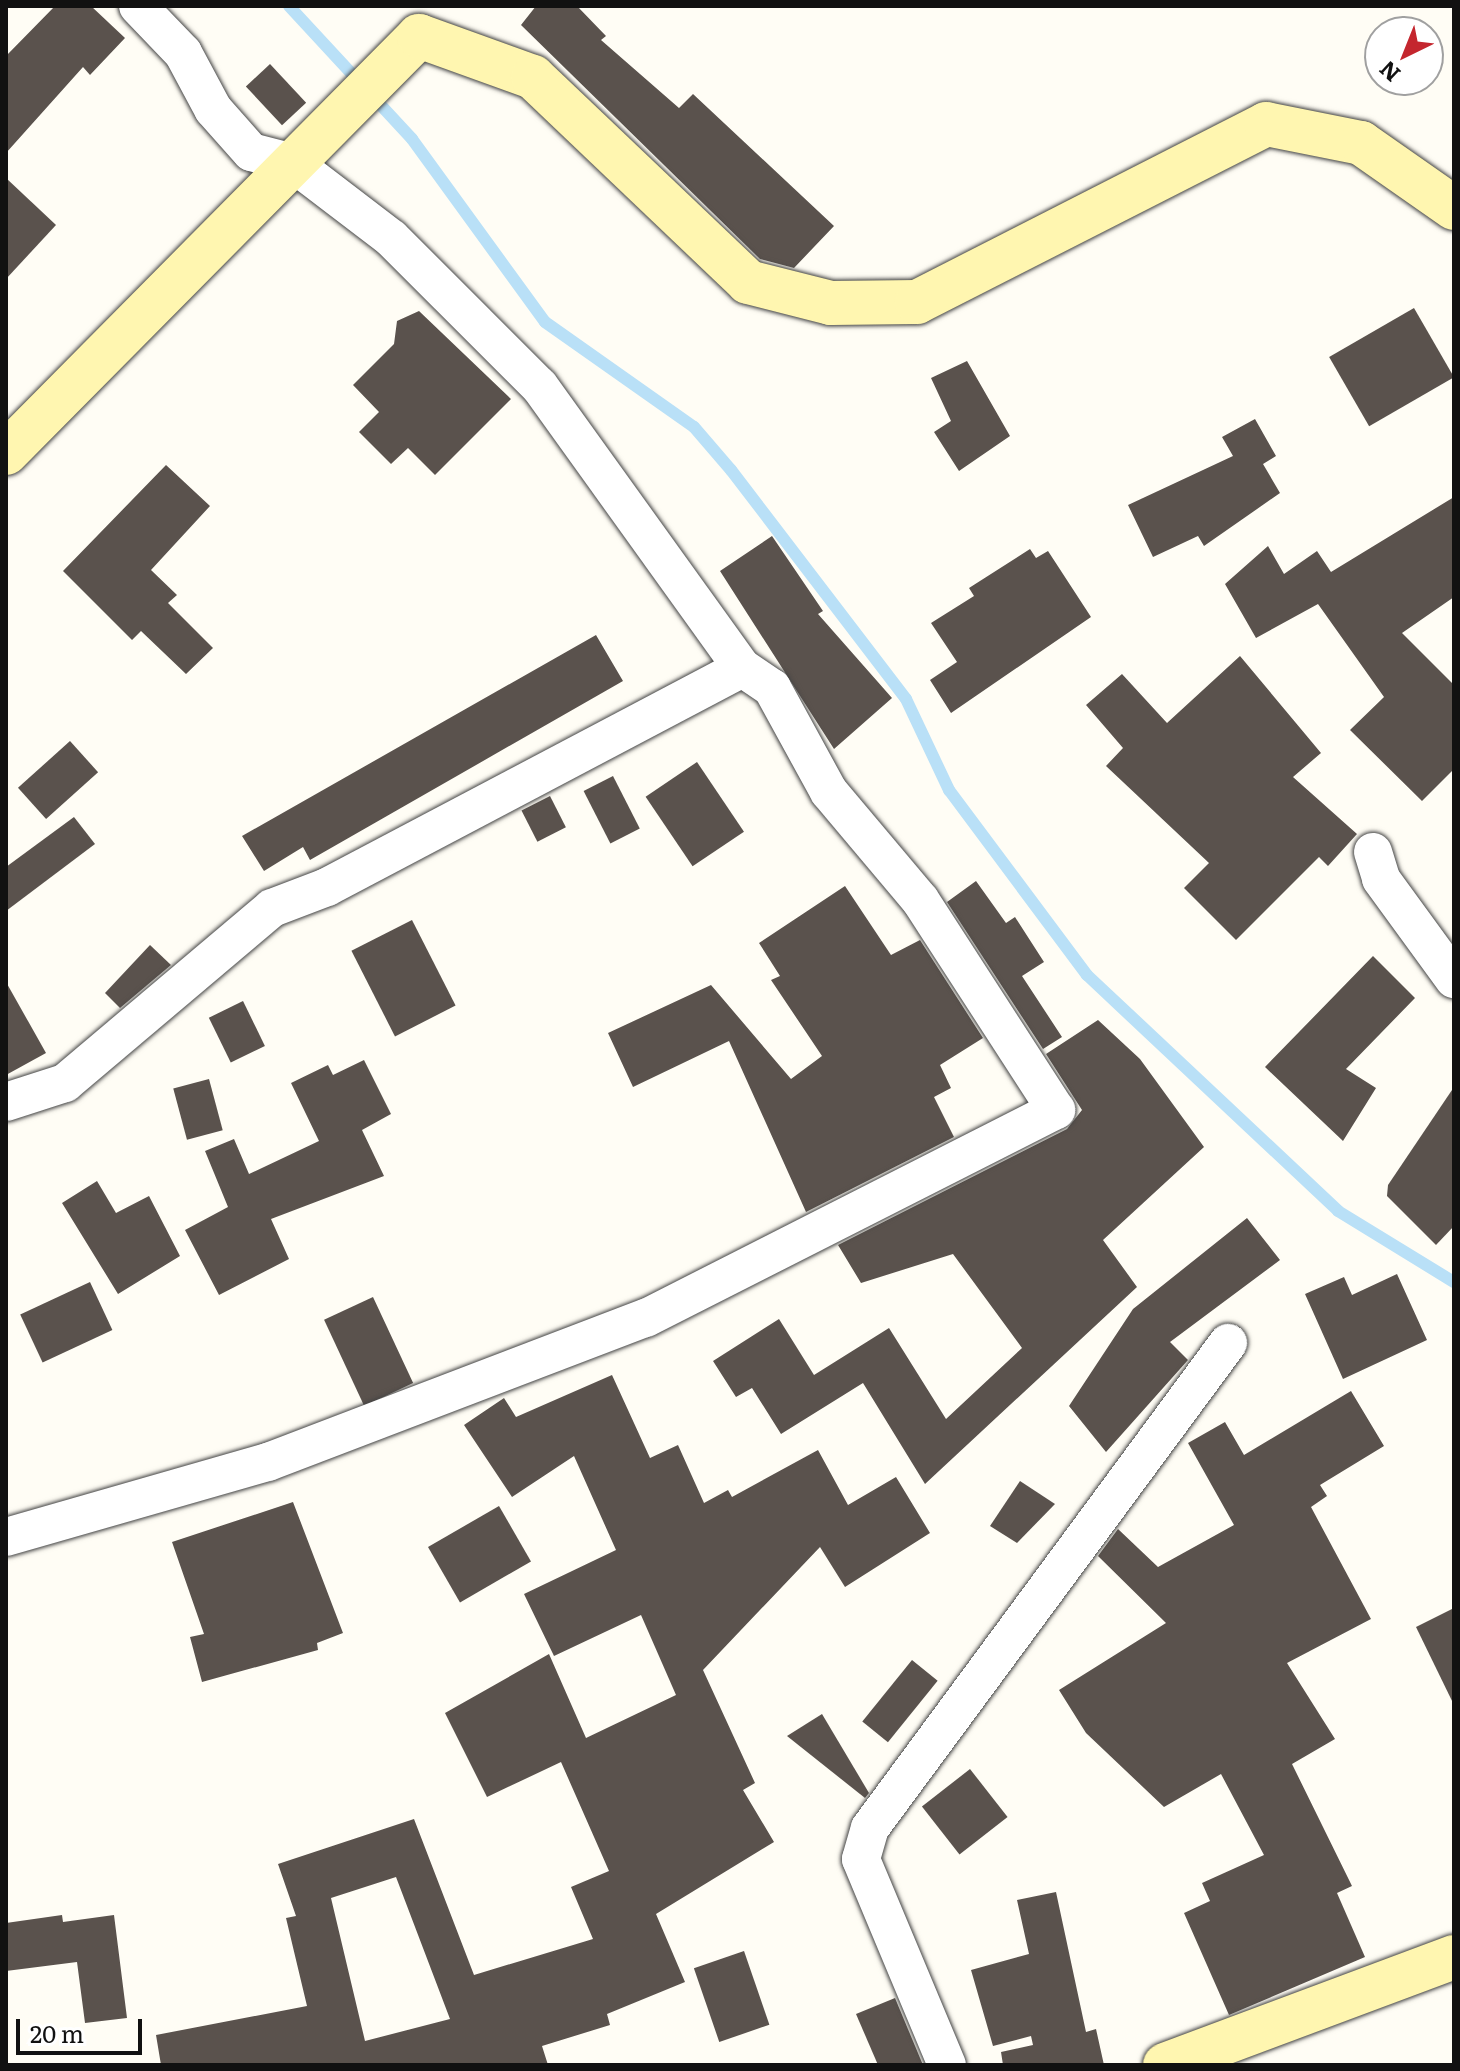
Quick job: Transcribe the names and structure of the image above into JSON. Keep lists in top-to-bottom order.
{
  "scale_bar": "20 m",
  "north": "bottom left"
}
